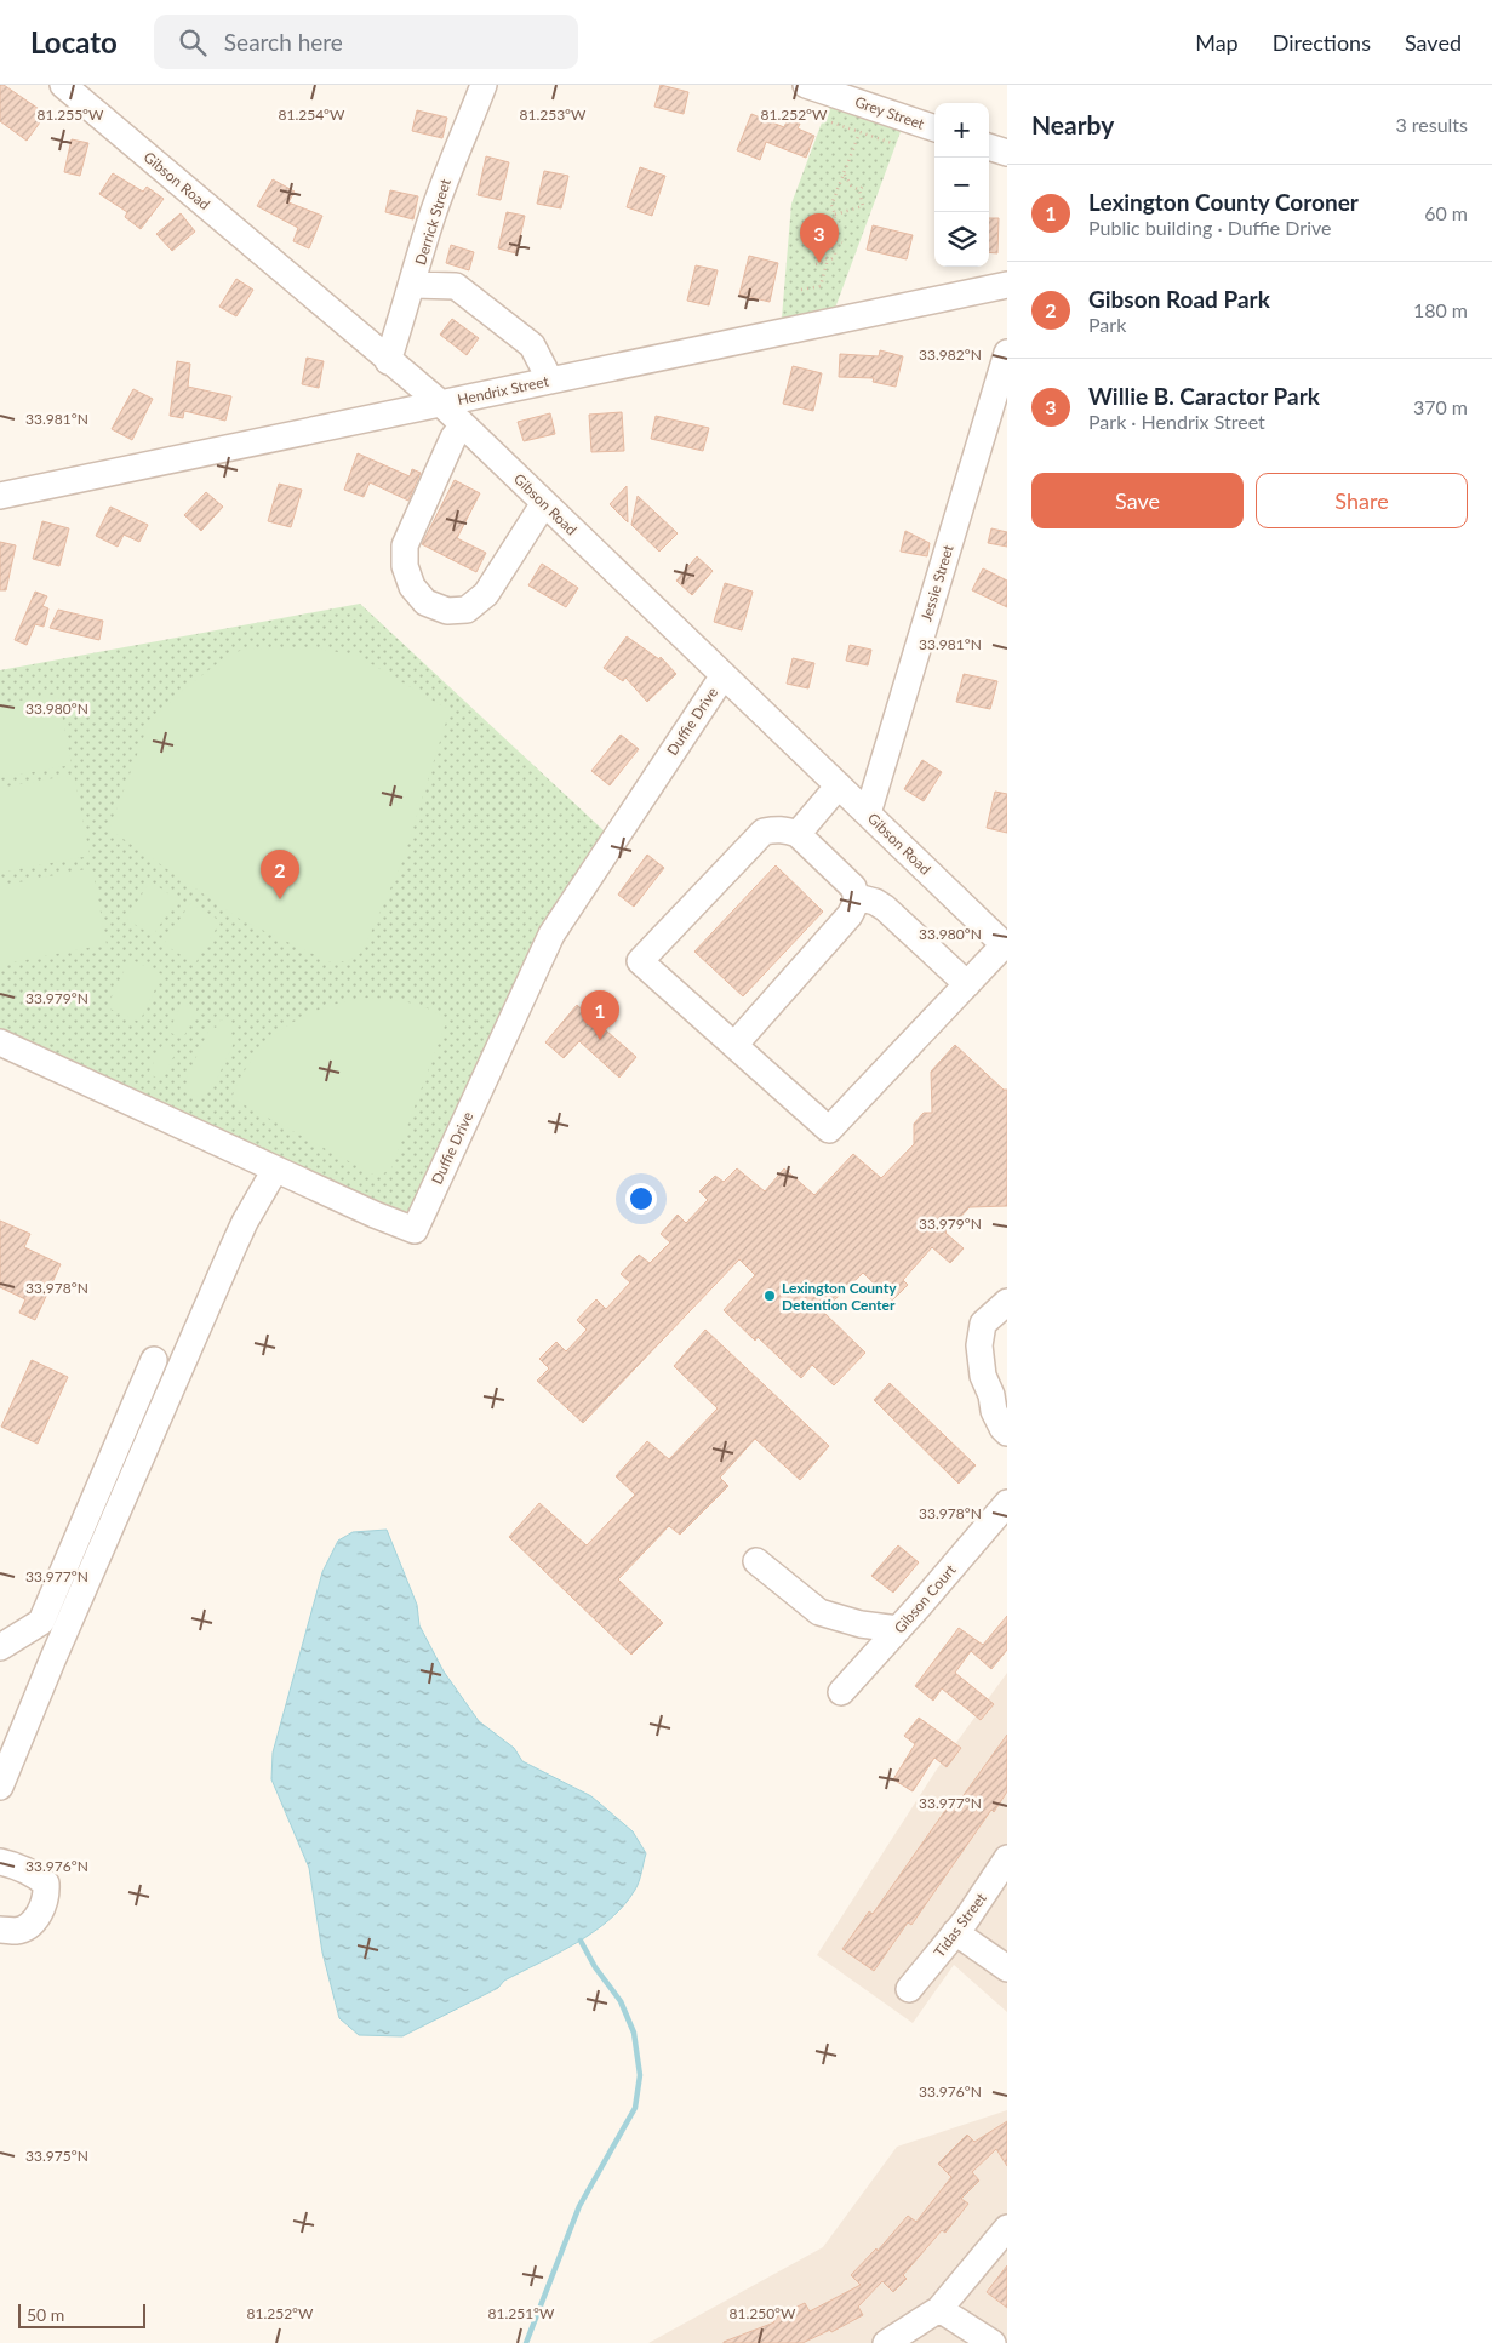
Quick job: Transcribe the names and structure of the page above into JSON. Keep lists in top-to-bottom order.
{
  "streets": {
    "street": [
      "Grey Street",
      "Gibson Road",
      "Derrick Street",
      "Hendrix Street",
      "Jessie Street",
      "Duffie Drive",
      "Gibson Court",
      "Tidas Street"
    ]
  },
  "crossings": [
    ["Gibson Road", "Derrick Street"],
    ["Gibson Road", "Hendrix Street"],
    ["Gibson Road", "Jessie Street"],
    ["Gibson Road", "Duffie Drive"]
  ],
  "places": ["Lexington County Detention Center"],
  "scale_bar": "50 m",
  "page": {
    "header": "Locato",
    "search": "Search here",
    "nav": ["Map", "Directions", "Saved"],
    "heading": ["Nearby", "3 results"],
    "map_buttons": ["+", "−"],
    "list": [
      {
        "mark": "1",
        "name": "Lexington County Coroner",
        "note": "Public building · Duffie Drive",
        "value": "60 m"
      },
      {
        "mark": "2",
        "name": "Gibson Road Park",
        "note": "Park",
        "value": "180 m"
      },
      {
        "mark": "3",
        "name": "Willie B. Caractor Park",
        "note": "Park · Hendrix Street",
        "value": "370 m"
      }
    ],
    "pins": ["3", "2", "1"],
    "buttons": ["Save", "Share"],
    "scale": "50 m"
  },
  "coordinates": [
    "81.255°W",
    "81.254°W",
    "81.253°W",
    "81.252°W",
    "33.982°N",
    "33.981°N",
    "33.980°N",
    "33.979°N",
    "33.978°N",
    "33.977°N",
    "33.976°N",
    "33.975°N",
    "81.251°W",
    "81.250°W"
  ]
}
